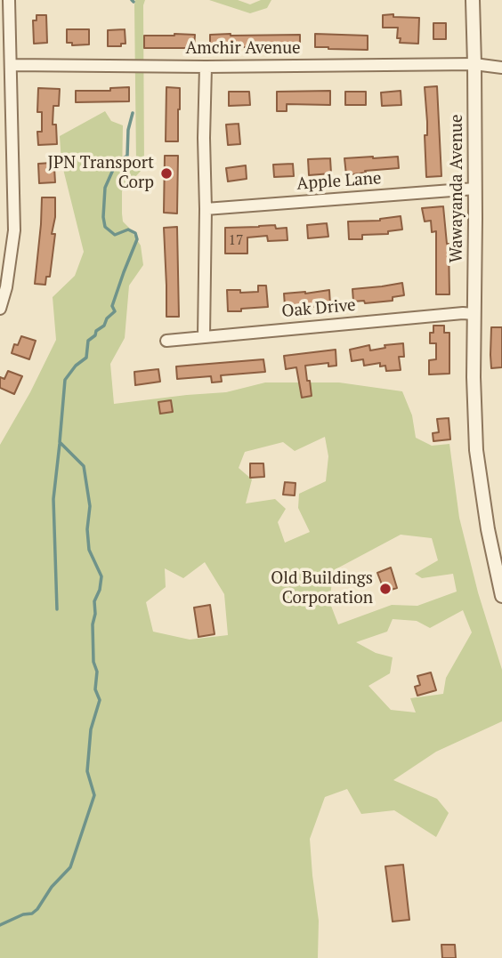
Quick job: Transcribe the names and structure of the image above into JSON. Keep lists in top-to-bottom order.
{
  "streets": {
    "street": [
      "Amchir Avenue",
      "Apple Lane",
      "Wawayanda Avenue",
      "Oak Drive"
    ]
  },
  "crossings": [
    ["Amchir Avenue", "Wawayanda Avenue"],
    ["Apple Lane", "Wawayanda Avenue"],
    ["Wawayanda Avenue", "Oak Drive"]
  ],
  "places": ["JPN Transport Corp", "Old Buildings Corporation"],
  "house_numbers": ["17"]
}
